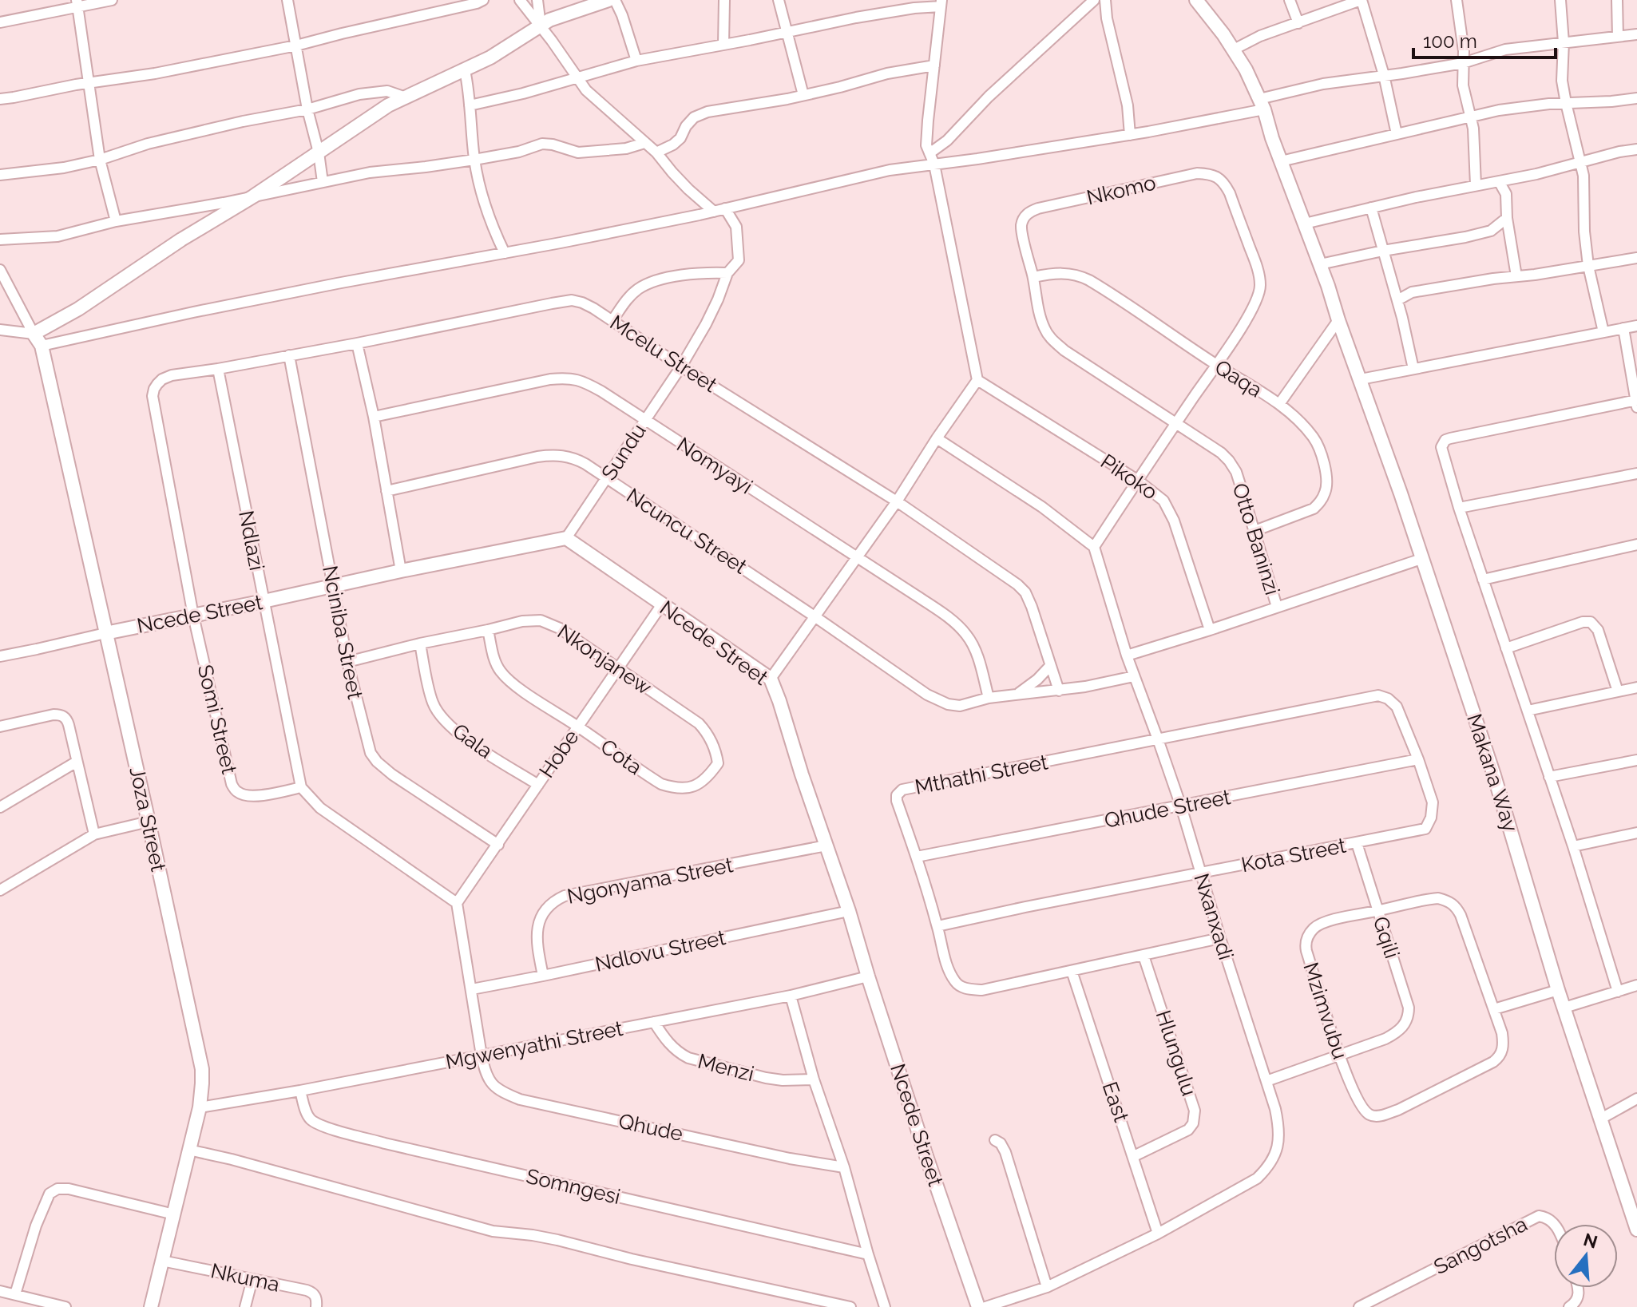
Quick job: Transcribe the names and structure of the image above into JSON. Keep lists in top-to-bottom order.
{
  "streets": {
    "street": [
      "Nkomo",
      "Mcelu Street",
      "Qaqa",
      "Sundu",
      "Nomyayi",
      "Pikoko",
      "Ncuncu Street",
      "Otto Baninzi",
      "Ndlazi",
      "Ncede Street",
      "Nciniba Street",
      "Nkonjanew",
      "Somi Street",
      "Gala",
      "Hobe",
      "Cota",
      "Makana Way",
      "Mthathi Street",
      "Qhude Street",
      "Joza Street",
      "Kota Street",
      "Ngonyama Street",
      "Nxanxadi",
      "Gqili",
      "Ndlovu Street",
      "Mzimvubu",
      "Mgwenyathi Street",
      "Hlungulu",
      "Menzi",
      "East",
      "Qhude",
      "Somngesi",
      "Sangotsha",
      "Nkuma"
    ]
  },
  "crossings": [
    ["Nkomo", "Qaqa"],
    ["Nkomo", "Pikoko"],
    ["Nkomo", "Otto Baninzi"],
    ["Nkomo", "Nxanxadi"],
    ["Mcelu Street", "Sundu"],
    ["Mcelu Street", "Ndlazi"],
    ["Mcelu Street", "Nciniba Street"],
    ["Mcelu Street", "Somi Street"],
    ["Qaqa", "Otto Baninzi"],
    ["Sundu", "Nomyayi"],
    ["Sundu", "Ncuncu Street"],
    ["Sundu", "Ncede Street"],
    ["Nomyayi", "Ncuncu Street"],
    ["Ndlazi", "Ncede Street"],
    ["Ndlazi", "Somi Street"],
    ["Ncede Street", "Nciniba Street"],
    ["Ncede Street", "Somi Street"],
    ["Ncede Street", "Hobe"],
    ["Ncede Street", "Joza Street"],
    ["Ncede Street", "Ngonyama Street"],
    ["Ncede Street", "Ndlovu Street"],
    ["Ncede Street", "Mgwenyathi Street"],
    ["Nciniba Street", "Nkonjanew"],
    ["Nciniba Street", "Hobe"],
    ["Nkonjanew", "Gala"],
    ["Nkonjanew", "Hobe"],
    ["Nkonjanew", "Cota"],
    ["Gala", "Hobe"],
    ["Hobe", "Cota"],
    ["Mthathi Street", "Qhude Street"],
    ["Mthathi Street", "Kota Street"],
    ["Mthathi Street", "Nxanxadi"],
    ["Mthathi Street", "Hlungulu"],
    ["Mthathi Street", "East"],
    ["Qhude Street", "Kota Street"],
    ["Qhude Street", "Nxanxadi"],
    ["Joza Street", "Mgwenyathi Street"],
    ["Joza Street", "Nkuma"],
    ["Kota Street", "Nxanxadi"],
    ["Kota Street", "Gqili"],
    ["Ngonyama Street", "Ndlovu Street"],
    ["Nxanxadi", "East"],
    ["Gqili", "Mzimvubu"],
    ["Mgwenyathi Street", "Menzi"],
    ["Mgwenyathi Street", "Qhude"],
    ["Mgwenyathi Street", "Somngesi"],
    ["Hlungulu", "East"]
  ],
  "scale_bar": "100 m",
  "north": "top"
}
